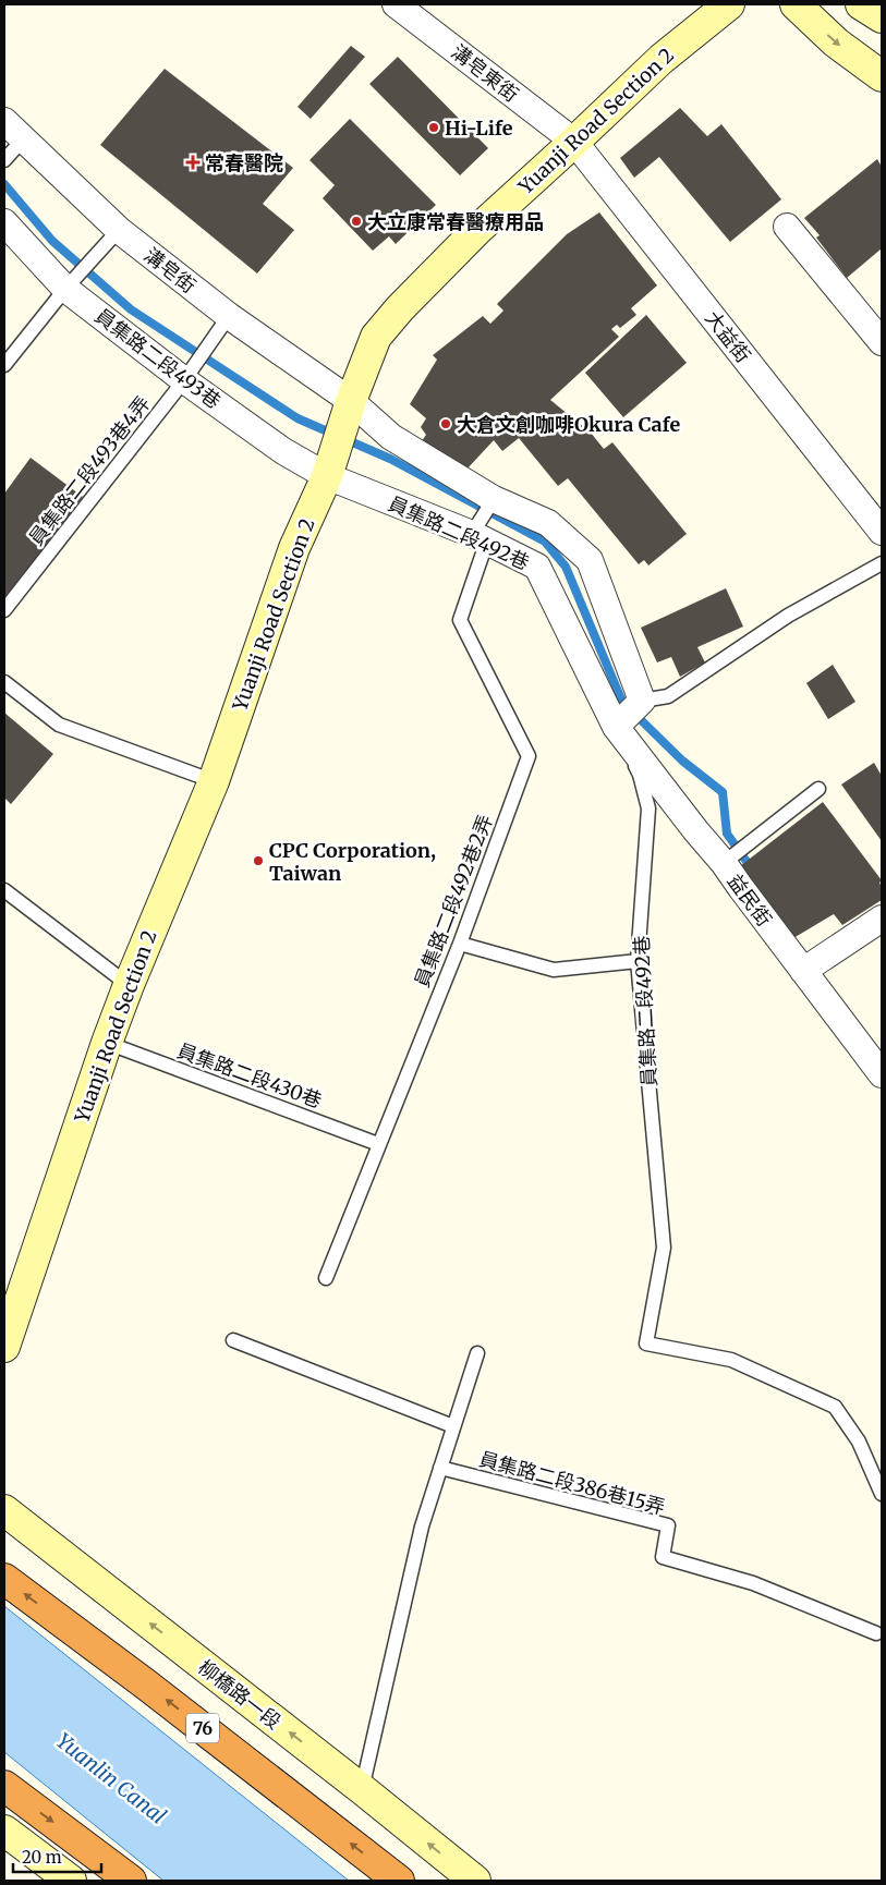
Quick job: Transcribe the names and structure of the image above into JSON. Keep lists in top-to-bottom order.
{
  "streets": {
    "highway": ["76"],
    "main road": ["Yuanji Road Section 2", "柳橋路一段"],
    "street": [
      "溝皂東街",
      "溝皂街",
      "大益街",
      "員集路二段493巷",
      "員集路二段492巷",
      "益民街"
    ],
    "lane": [
      "員集路二段493巷4弄",
      "員集路二段492巷2弄",
      "員集路二段430巷",
      "員集路二段386巷15弄"
    ]
  },
  "crossings": [
    ["溝皂東街", "Yuanji Road Section 2"],
    ["溝皂東街", "大益街"],
    ["Yuanji Road Section 2", "溝皂街"],
    ["Yuanji Road Section 2", "大益街"],
    ["Yuanji Road Section 2", "員集路二段493巷"],
    ["Yuanji Road Section 2", "員集路二段492巷"],
    ["Yuanji Road Section 2", "員集路二段430巷"],
    ["溝皂街", "員集路二段493巷4弄"],
    ["員集路二段493巷", "員集路二段493巷4弄"],
    ["員集路二段493巷", "員集路二段492巷"],
    ["員集路二段492巷", "益民街"],
    ["員集路二段492巷", "員集路二段492巷2弄"],
    ["員集路二段492巷2弄", "員集路二段430巷"]
  ],
  "one_way": ["柳橋路一段"],
  "water": ["Yuanlin Canal"],
  "places": {
    "other": [
      "Hi-Life",
      "大立康常春醫療用品",
      "大倉文創咖啡Okura Cafe",
      "CPC Corporation, Taiwan"
    ],
    "health": ["常春醫院"]
  },
  "scale_bar": "20 m"
}
